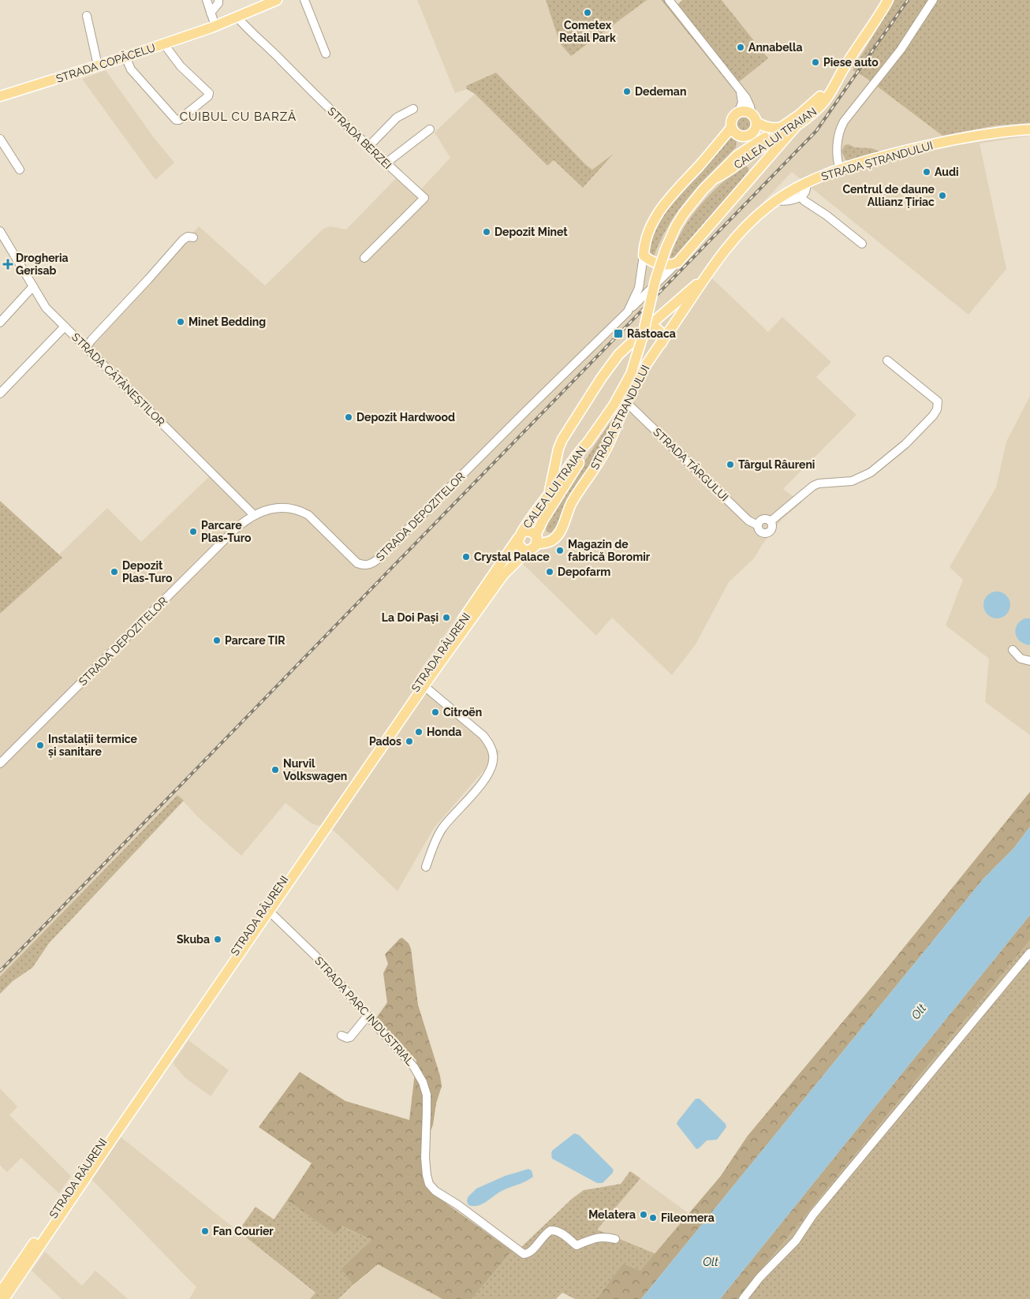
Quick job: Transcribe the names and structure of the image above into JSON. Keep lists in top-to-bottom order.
{
  "streets": {
    "main road": [
      "STRADA COPĂCELU",
      "CALEA LUI TRAIAN",
      "STRADA ȘTRANDULUI",
      "STRADA RÂURENI"
    ],
    "street": [
      "STRADA BERZEI",
      "STRADA CĂTĂNEȘTILOR",
      "STRADA TÂRGULUI",
      "STRADA DEPOZITELOR",
      "STRADA PARC INDUSTRIAL"
    ]
  },
  "crossings": [
    ["STRADA COPĂCELU", "STRADA BERZEI"],
    ["CALEA LUI TRAIAN", "STRADA ȘTRANDULUI"],
    ["CALEA LUI TRAIAN", "STRADA RÂURENI"],
    ["STRADA ȘTRANDULUI", "STRADA TÂRGULUI"],
    ["STRADA ȘTRANDULUI", "STRADA RÂURENI"],
    ["STRADA CĂTĂNEȘTILOR", "STRADA DEPOZITELOR"],
    ["STRADA RÂURENI", "STRADA PARC INDUSTRIAL"]
  ],
  "districts": ["CUIBUL CU BARZĂ"],
  "water": ["Olt"],
  "places": {
    "other": [
      "Cometex Retail Park",
      "Annabella",
      "Piese auto",
      "Dedeman",
      "Audi",
      "Centrul de daune Allianz Țiriac",
      "Depozit Minet",
      "Minet Bedding",
      "Depozit Hardwood",
      "Târgul Râureni",
      "Parcare Plas-Turo",
      "Magazin de fabrică Boromir",
      "Crystal Palace",
      "Depozit Plas-Turo",
      "Depofarm",
      "La Doi Pași",
      "Parcare TIR",
      "Citroën",
      "Honda",
      "Pados",
      "Instalații termice și sanitare",
      "Nurvil Volkswagen",
      "Skuba",
      "Melatera",
      "Fileomera",
      "Fan Courier"
    ],
    "health": ["Drogheria Gerisab"],
    "transit": ["Răstoaca"]
  }
}
